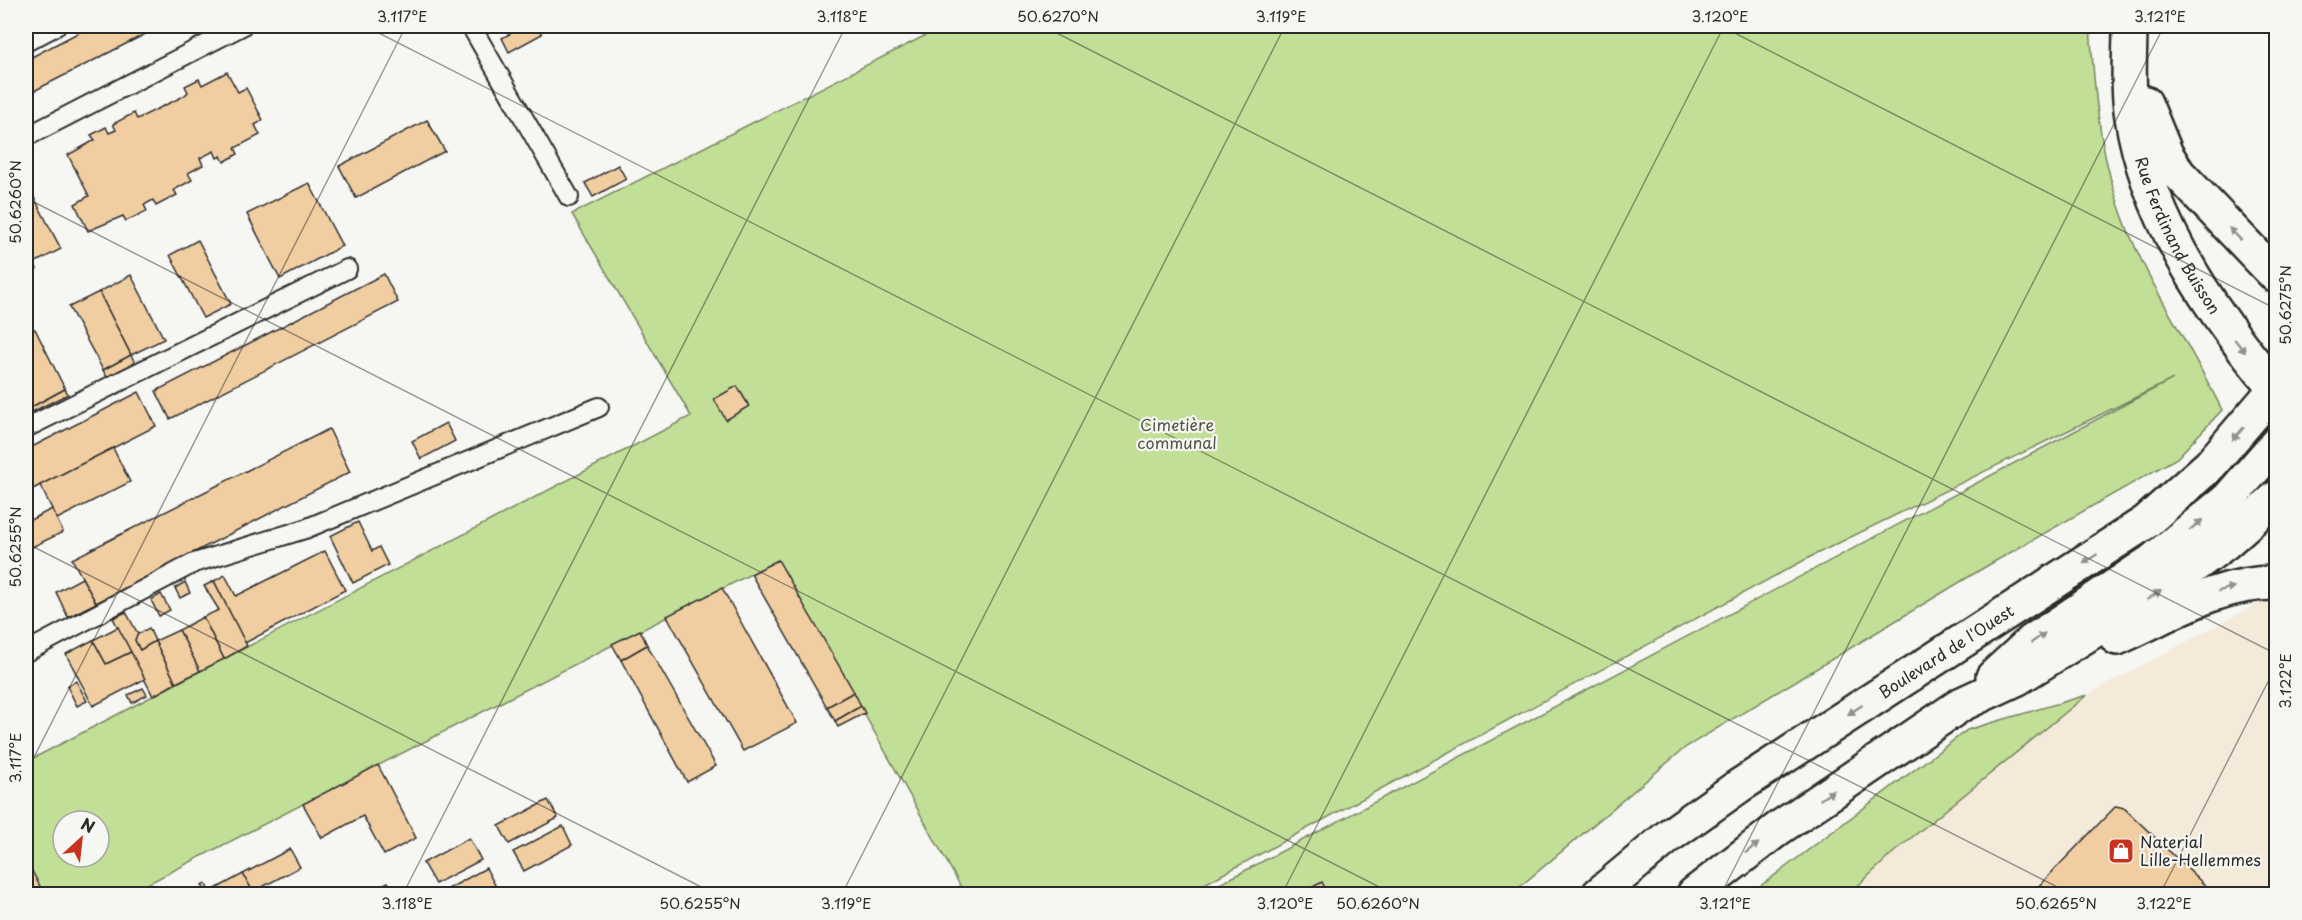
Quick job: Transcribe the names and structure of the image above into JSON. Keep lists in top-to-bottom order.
{
  "streets": {
    "main road": ["Rue Ferdinand Buisson", "Boulevard de l'Ouest"]
  },
  "crossings": [
    ["Rue Ferdinand Buisson", "Boulevard de l'Ouest"]
  ],
  "parks": ["Cimetière communal"],
  "places": {
    "shop": ["Naterial Lille-Hellemmes"]
  },
  "north": "top right",
  "coordinates": [
    "3.117°E",
    "3.118°E",
    "50.6270°N",
    "3.119°E",
    "3.120°E",
    "3.121°E",
    "50.6260°N",
    "50.6275°N",
    "50.6255°N",
    "3.122°E",
    "50.6265°N"
  ]
}
